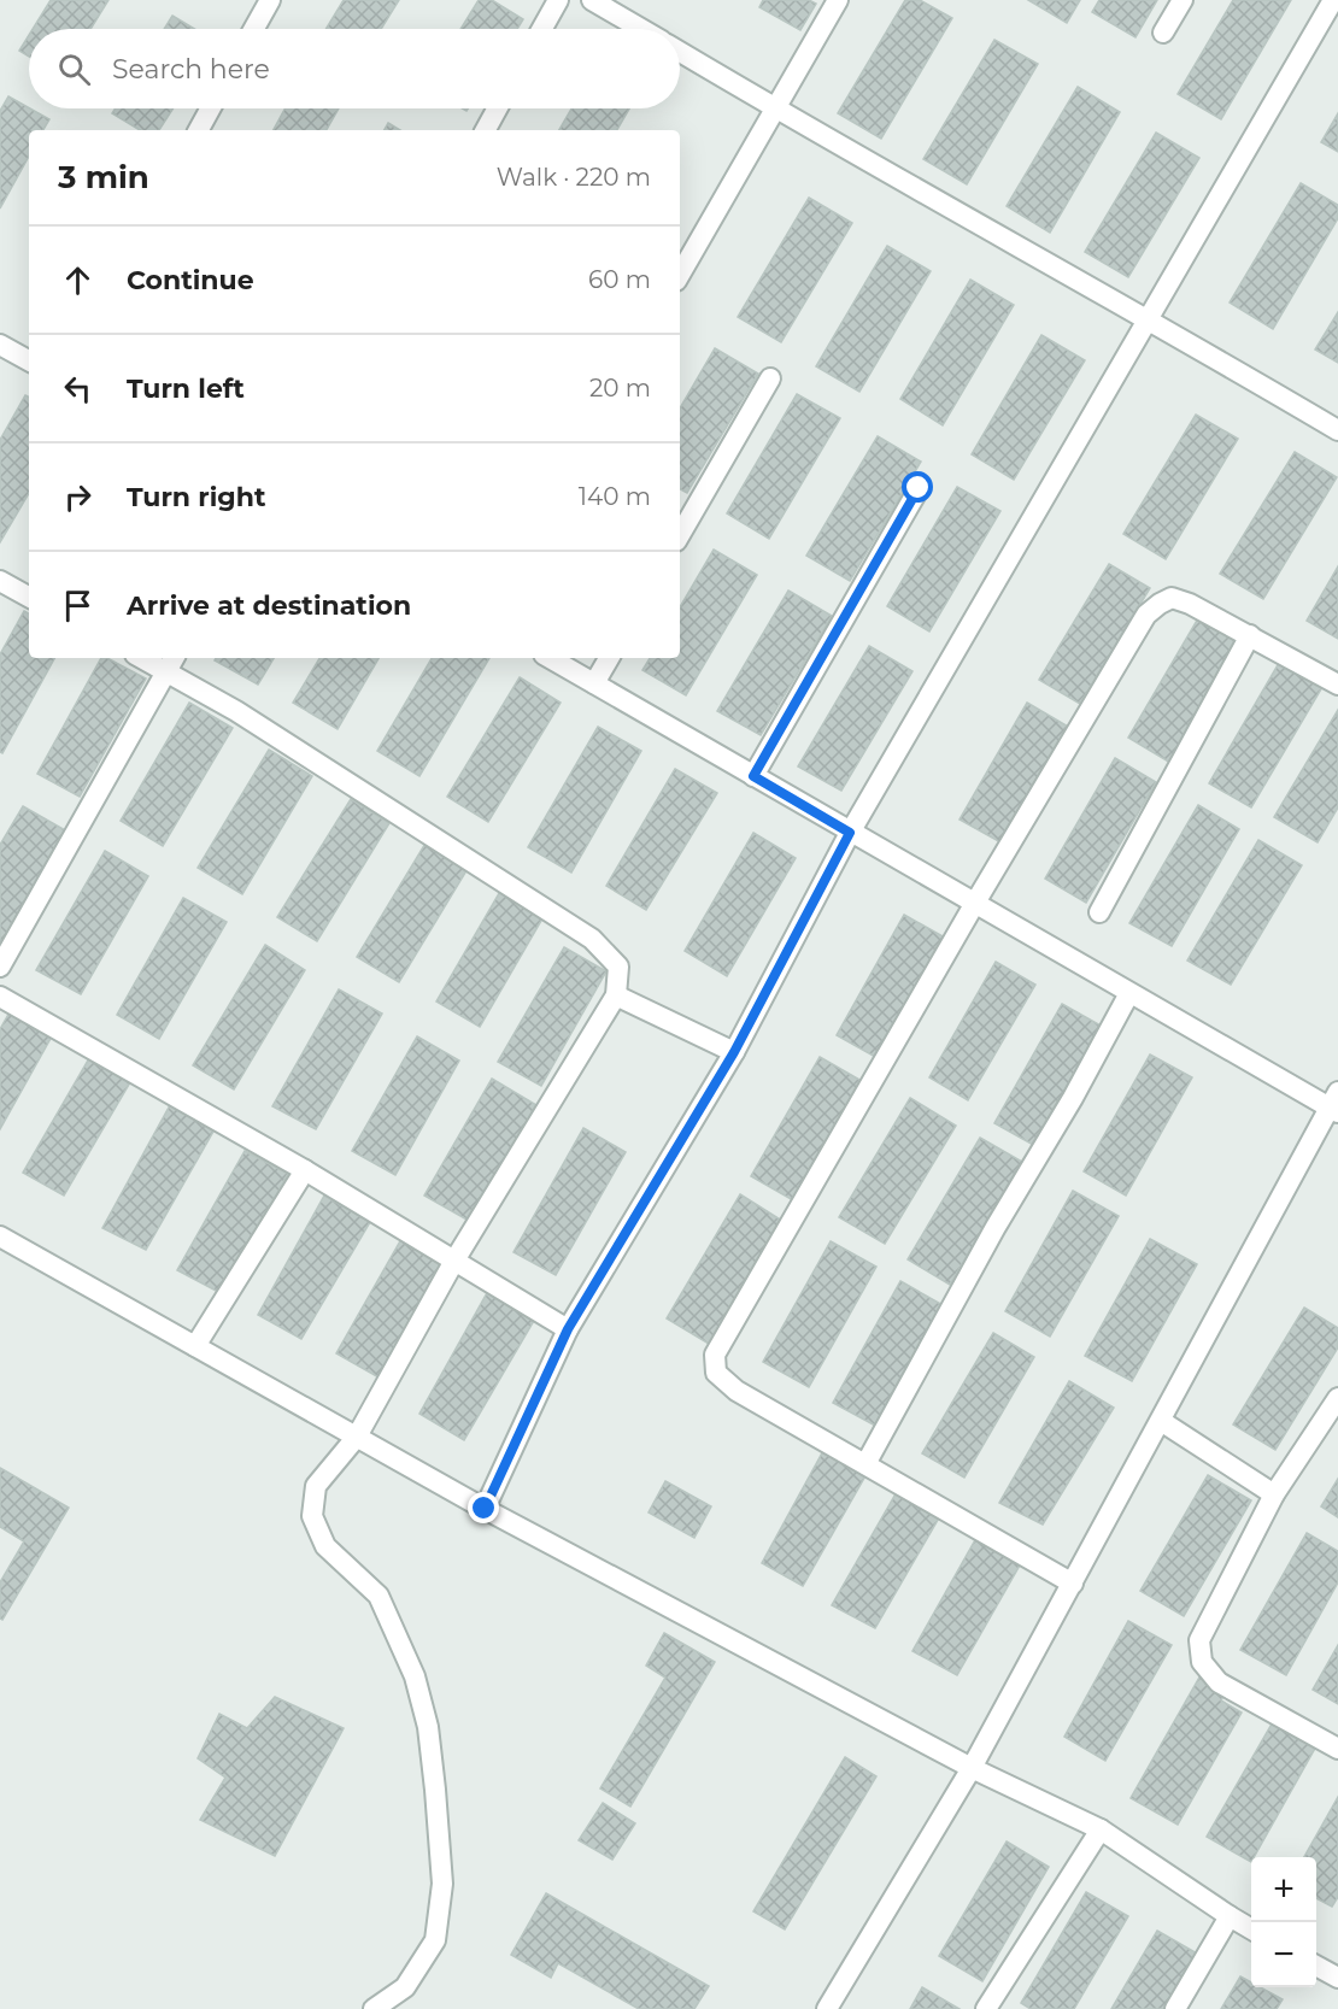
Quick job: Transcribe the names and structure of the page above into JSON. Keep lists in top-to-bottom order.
{
  "page": {
    "search": "Search here",
    "heading": ["3 min", "Walk · 220 m"],
    "list": [
      ["Continue", "60 m"],
      ["Turn left", "20 m"],
      ["Turn right", "140 m"],
      "Arrive at destination"
    ],
    "map_buttons": ["+", "−"]
  }
}
